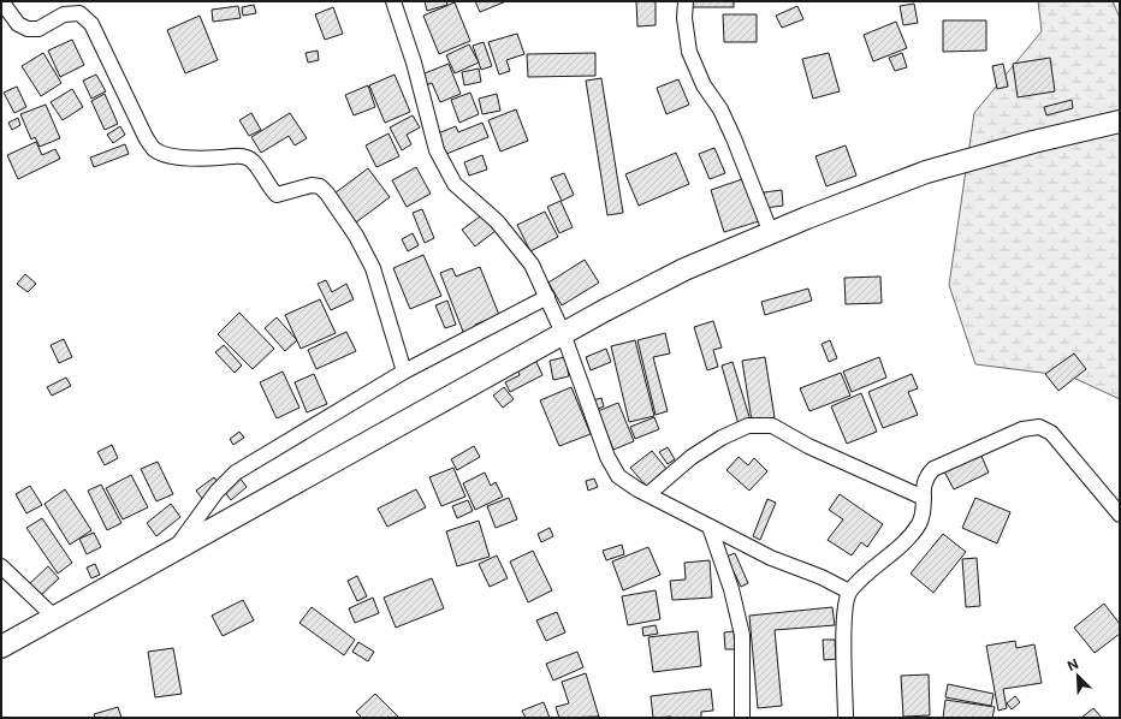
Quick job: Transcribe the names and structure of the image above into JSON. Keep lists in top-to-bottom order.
{
  "north": "top left"
}
